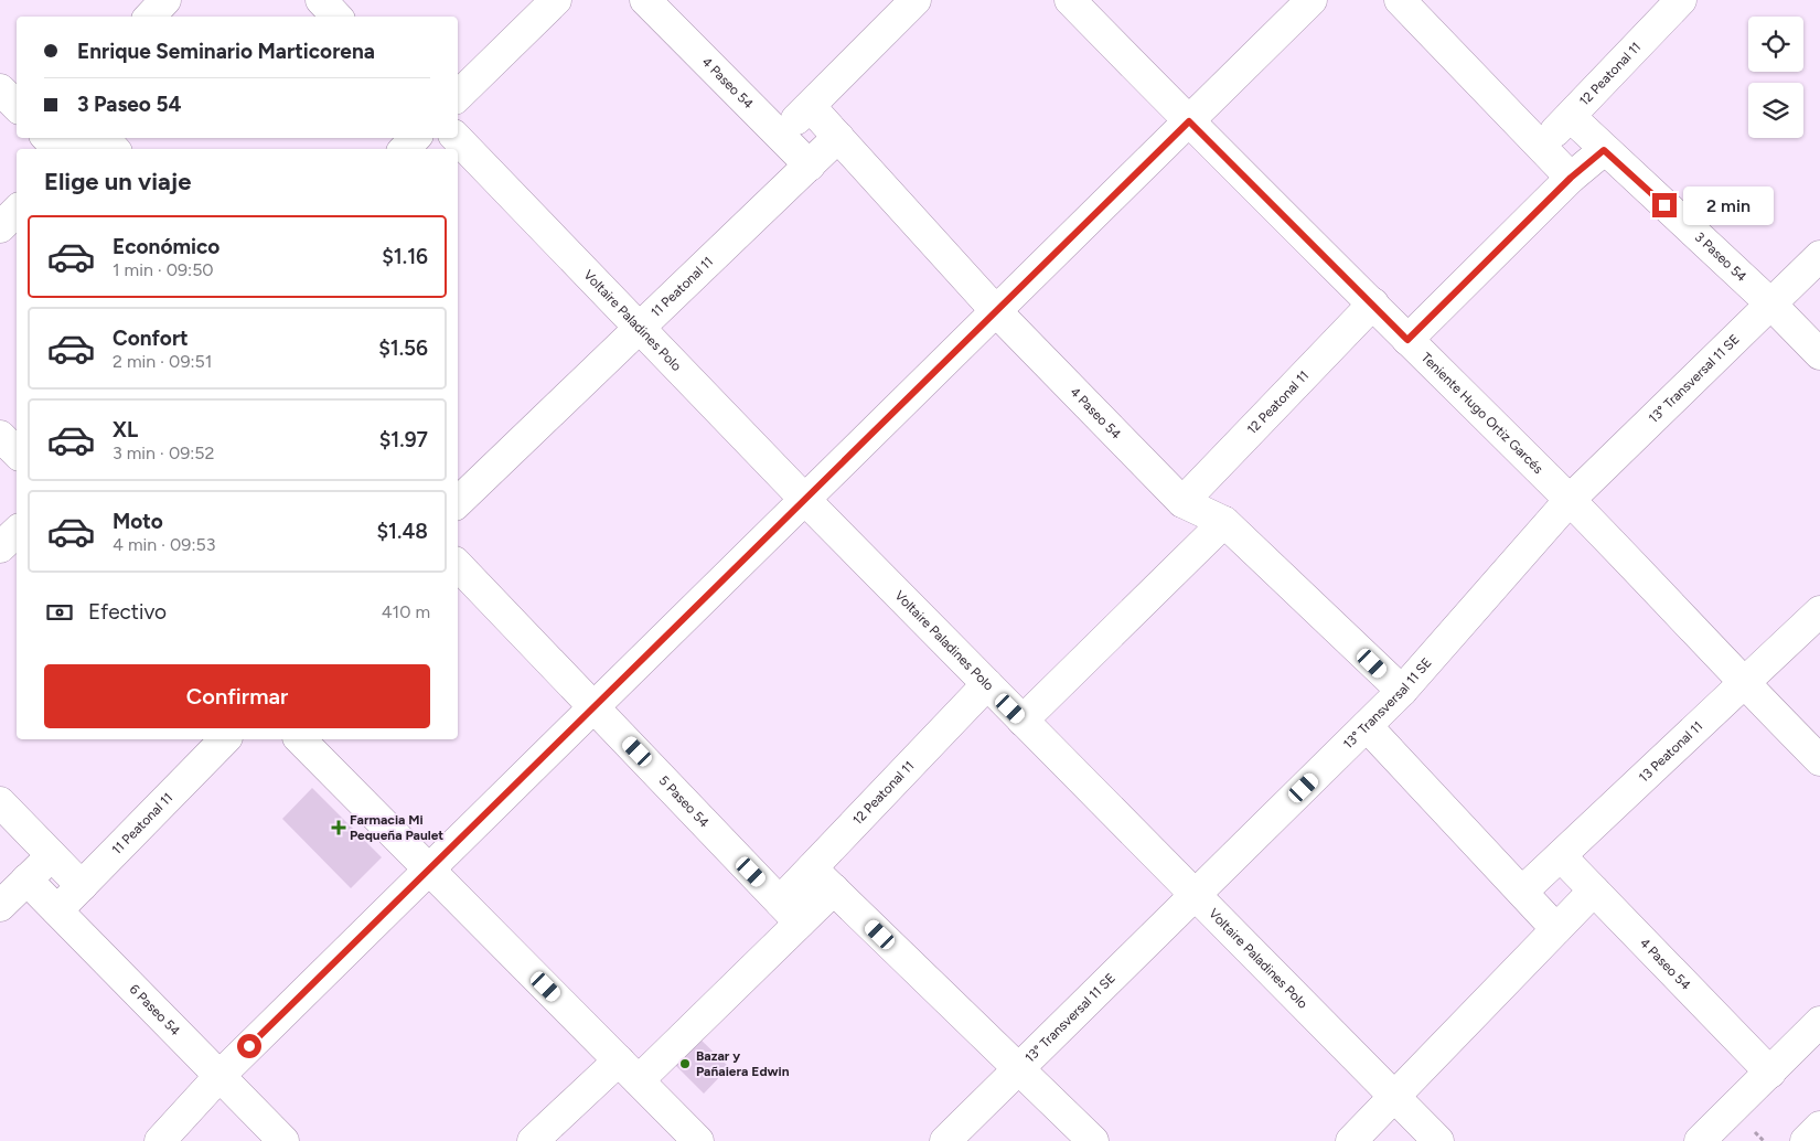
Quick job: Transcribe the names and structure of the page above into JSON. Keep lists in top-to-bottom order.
{
  "streets": {
    "street": [
      "12 Peatonal 11",
      "4 Paseo 54",
      "3 Paseo 54",
      "11 Peatonal 11",
      "Voltaire Paladines Polo",
      "13° Transversal 11 SE",
      "Teniente Hugo Ortiz Garcés",
      "13 Peatonal 11",
      "5 Paseo 54",
      "6 Paseo 54"
    ]
  },
  "crossings": [
    ["12 Peatonal 11", "4 Paseo 54"],
    ["12 Peatonal 11", "3 Paseo 54"],
    ["12 Peatonal 11", "Voltaire Paladines Polo"],
    ["12 Peatonal 11", "Teniente Hugo Ortiz Garcés"],
    ["12 Peatonal 11", "5 Paseo 54"],
    ["4 Paseo 54", "11 Peatonal 11"],
    ["4 Paseo 54", "13° Transversal 11 SE"],
    ["4 Paseo 54", "13 Peatonal 11"],
    ["3 Paseo 54", "13° Transversal 11 SE"],
    ["11 Peatonal 11", "Voltaire Paladines Polo"],
    ["11 Peatonal 11", "6 Paseo 54"],
    ["Voltaire Paladines Polo", "13° Transversal 11 SE"],
    ["13° Transversal 11 SE", "Teniente Hugo Ortiz Garcés"],
    ["Teniente Hugo Ortiz Garcés", "13 Peatonal 11"]
  ],
  "places": {
    "health": ["Farmacia Mi Pequeña Paulet"],
    "other": ["Bazar y Pañaiera Edwin"]
  },
  "page": {
    "banner": ["Enrique Seminario Marticorena", "3 Paseo 54"],
    "heading": "Elige un viaje",
    "bubble": "2 min",
    "list": [
      {
        "name": "Económico",
        "note": "1 min · 09:50",
        "value": "$1.16"
      },
      {
        "name": "Confort",
        "note": "2 min · 09:51",
        "value": "$1.56"
      },
      {
        "name": "XL",
        "note": "3 min · 09:52",
        "value": "$1.97"
      },
      {
        "name": "Moto",
        "note": "4 min · 09:53",
        "value": "$1.48"
      }
    ],
    "pay": ["Efectivo", "410 m"],
    "buttons": "Confirmar"
  }
}
